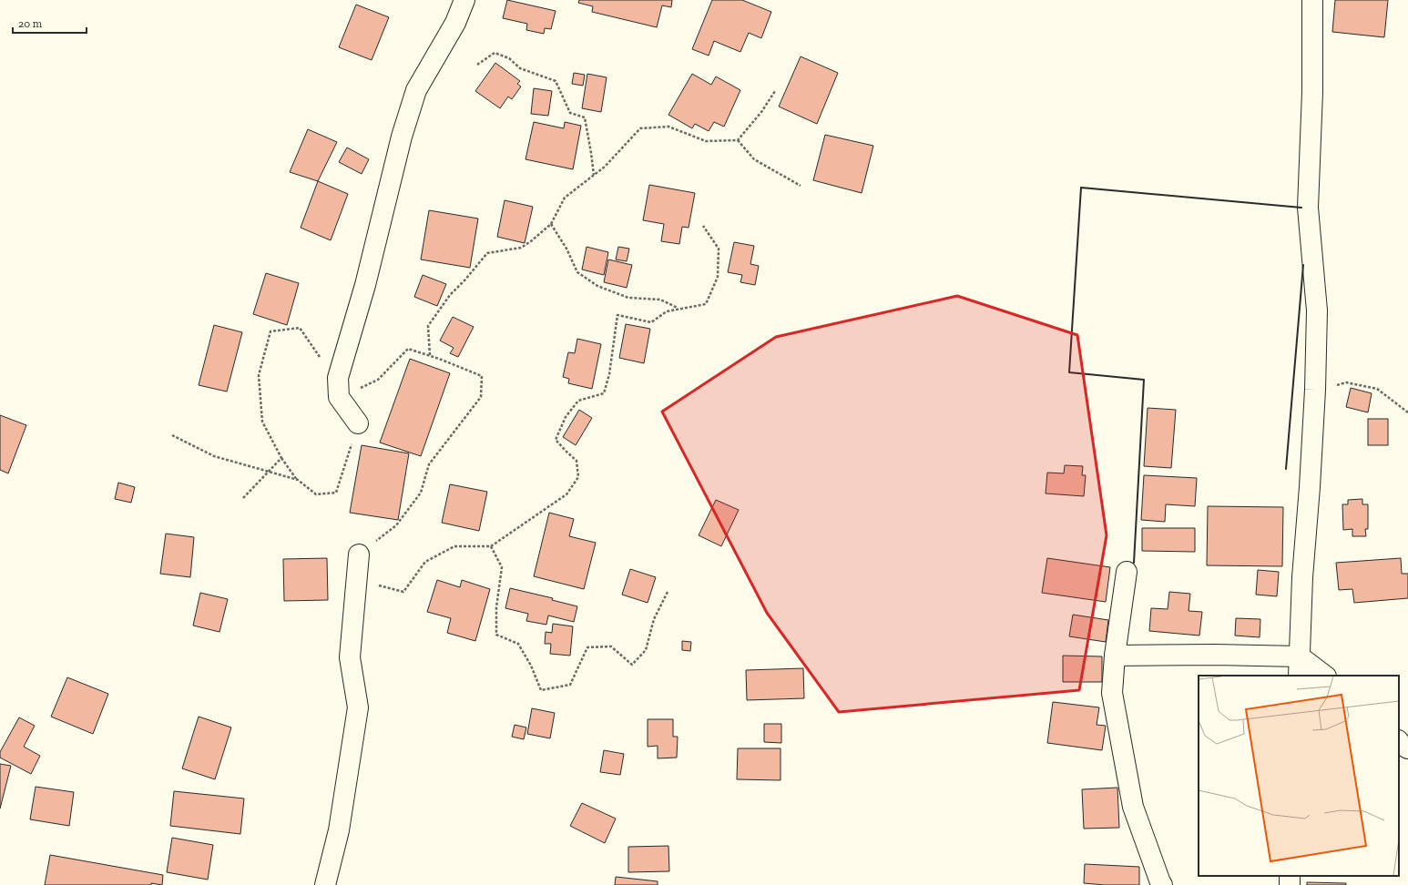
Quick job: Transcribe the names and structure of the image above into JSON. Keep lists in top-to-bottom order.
{
  "scale_bar": "20 m"
}
